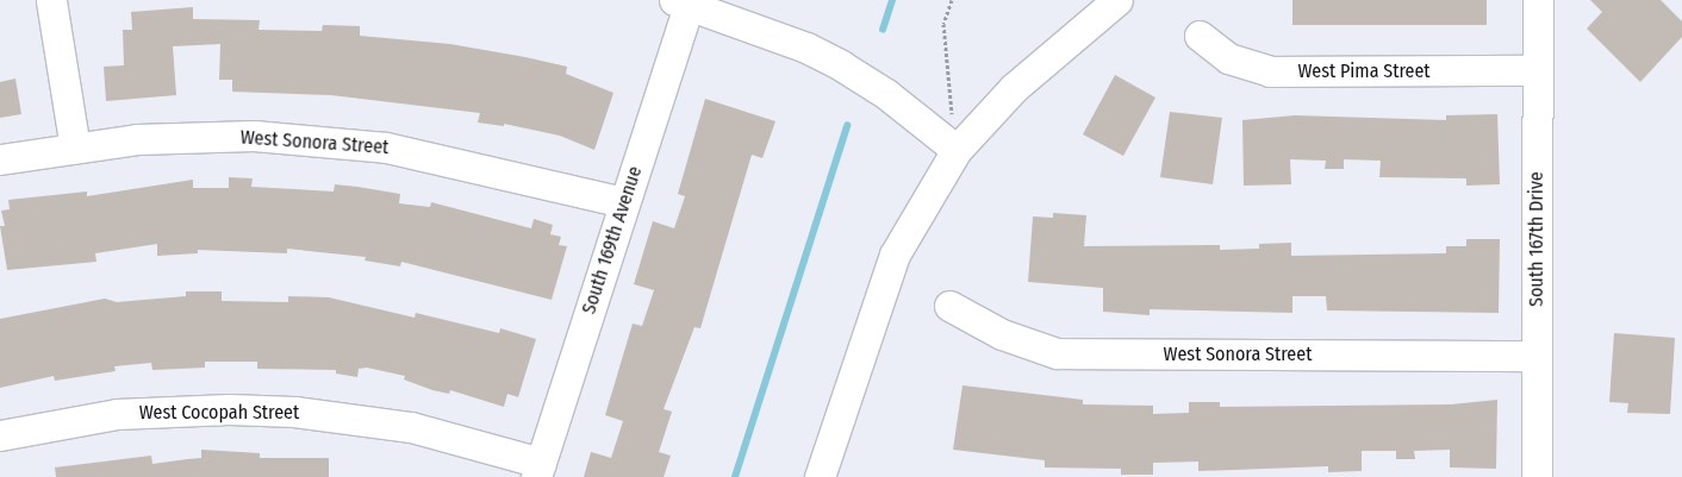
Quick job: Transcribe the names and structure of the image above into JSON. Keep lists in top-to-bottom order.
{
  "streets": {
    "street": [
      "West Pima Street",
      "West Sonora Street",
      "South 167th Drive",
      "South 169th Avenue",
      "West Cocopah Street"
    ]
  },
  "crossings": [
    ["West Pima Street", "South 167th Drive"],
    ["West Sonora Street", "South 167th Drive"],
    ["West Sonora Street", "South 169th Avenue"],
    ["South 169th Avenue", "West Cocopah Street"]
  ]
}
